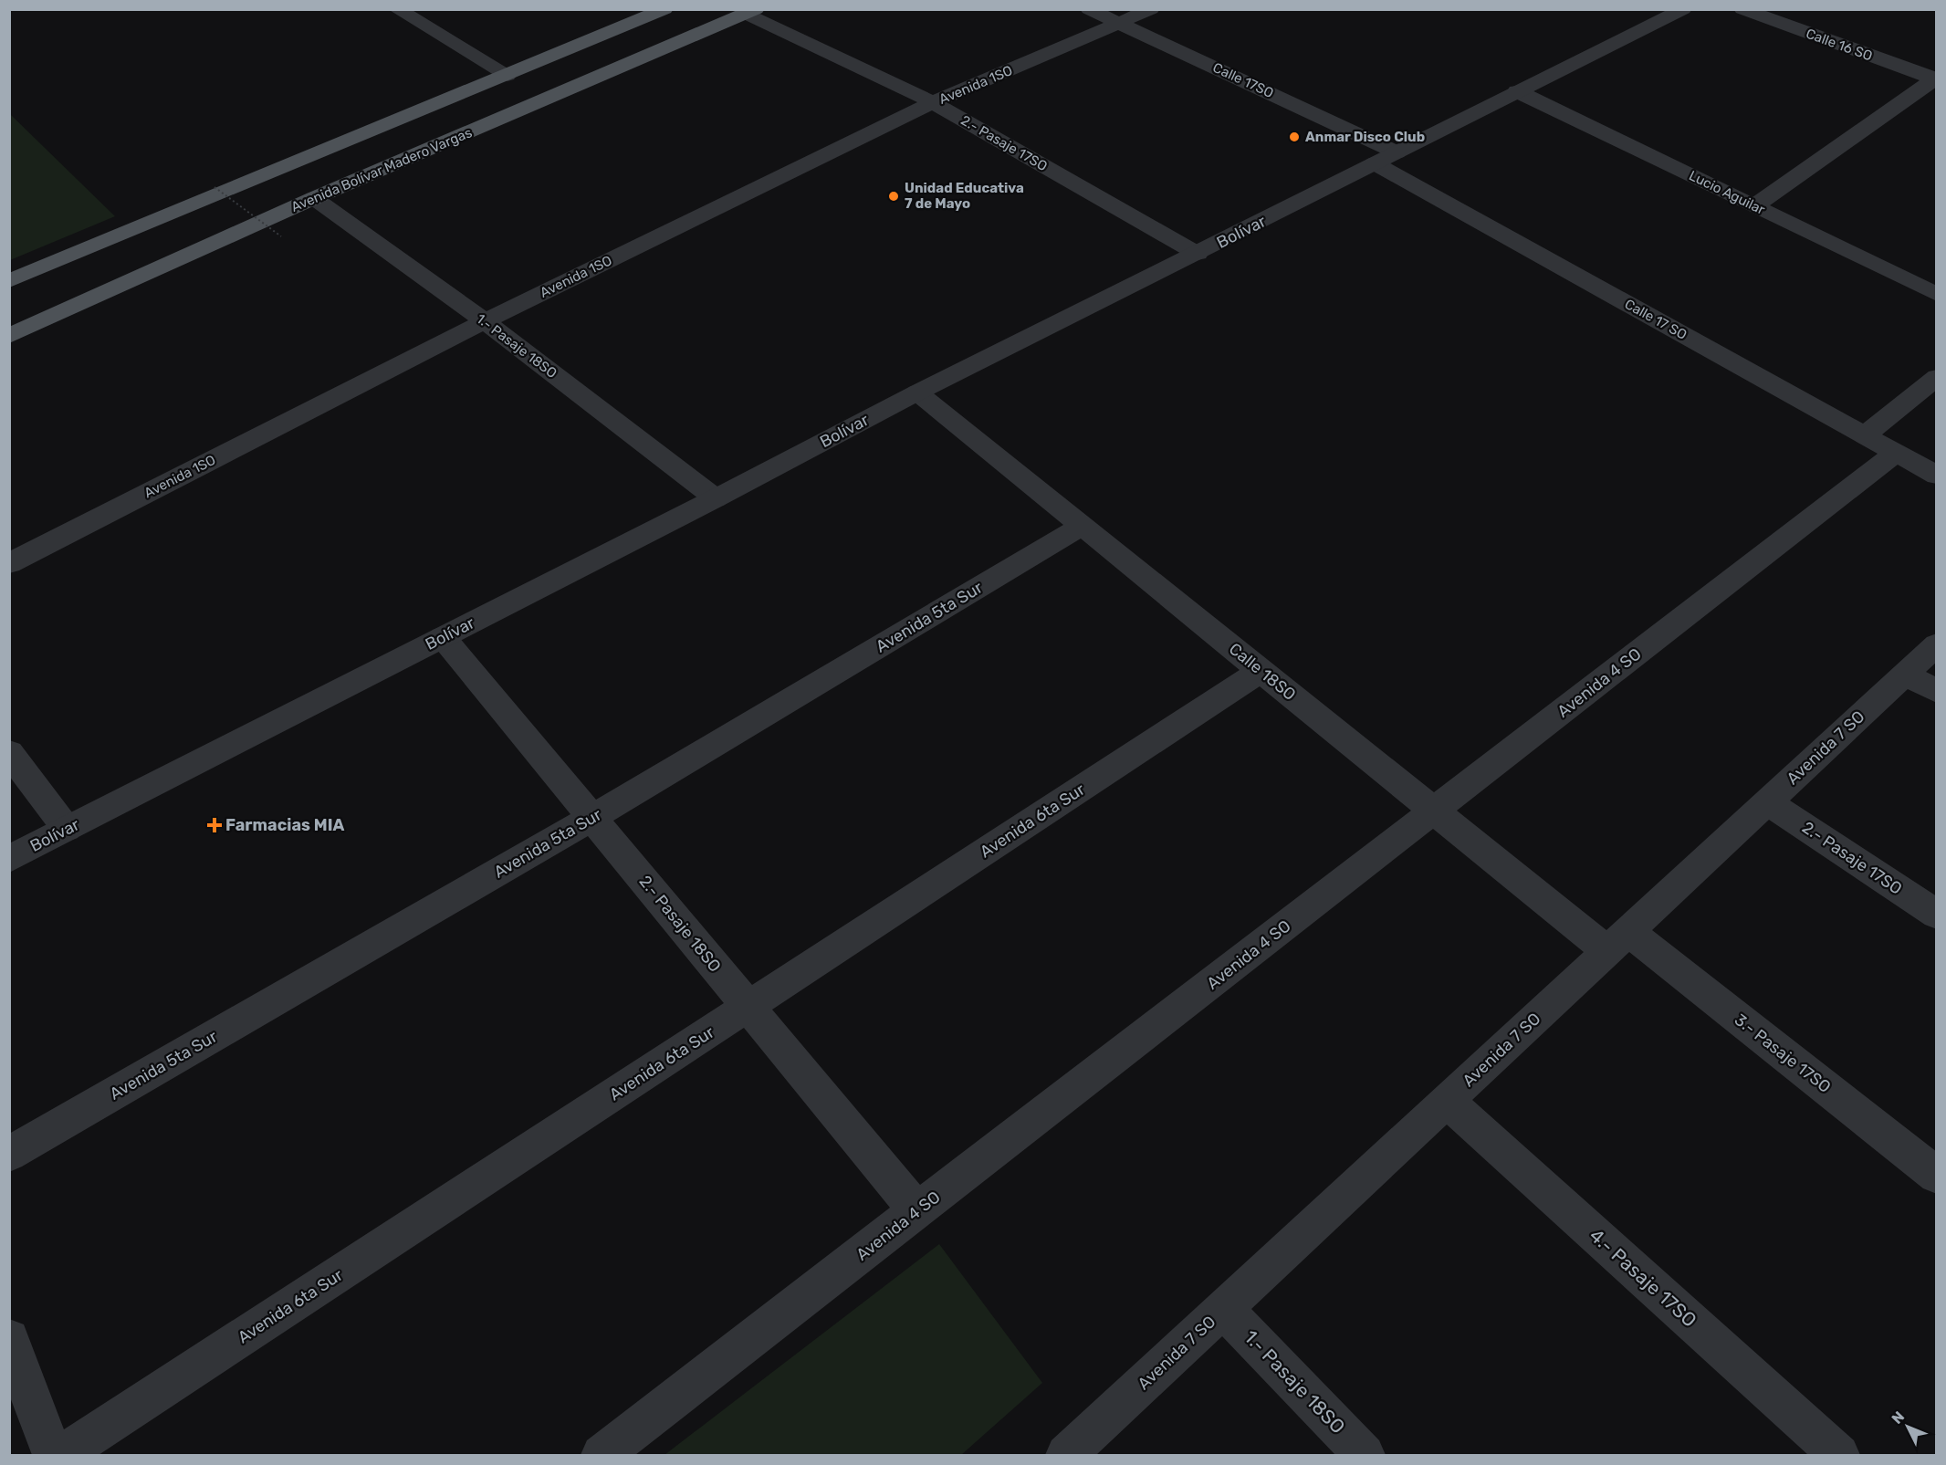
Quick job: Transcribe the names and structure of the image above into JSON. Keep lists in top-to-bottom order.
{
  "streets": {
    "main road": ["Avenida Bolívar Madero Vargas"],
    "street": [
      "Calle 16 SO",
      "Calle 17SO",
      "Avenida 1SO",
      "2.- Pasaje 17SO",
      "Lucio Aguilar",
      "Bolívar",
      "Calle 17 SO",
      "1.- Pasaje 18SO",
      "Avenida 5ta Sur",
      "Calle 18SO",
      "Avenida 4 SO",
      "Avenida 7 SO",
      "Avenida 6ta Sur",
      "2.- Pasaje 18SO",
      "3.- Pasaje 17SO",
      "4.- Pasaje 17SO"
    ]
  },
  "crossings": [
    ["Calle 17SO", "Avenida 1SO"],
    ["Calle 17SO", "Bolívar"],
    ["Calle 17SO", "Calle 17 SO"],
    ["Avenida 1SO", "2.- Pasaje 17SO"],
    ["Avenida 1SO", "1.- Pasaje 18SO"],
    ["2.- Pasaje 17SO", "Avenida Bolívar Madero Vargas"],
    ["2.- Pasaje 17SO", "Bolívar"],
    ["2.- Pasaje 17SO", "Avenida 7 SO"],
    ["Avenida Bolívar Madero Vargas", "1.- Pasaje 18SO"],
    ["Lucio Aguilar", "Bolívar"],
    ["Bolívar", "Calle 17 SO"],
    ["Bolívar", "1.- Pasaje 18SO"],
    ["Bolívar", "Calle 18SO"],
    ["Bolívar", "2.- Pasaje 18SO"],
    ["Calle 17 SO", "Avenida 4 SO"],
    ["1.- Pasaje 18SO", "Avenida 7 SO"],
    ["Avenida 5ta Sur", "Calle 18SO"],
    ["Avenida 5ta Sur", "2.- Pasaje 18SO"],
    ["Calle 18SO", "Avenida 4 SO"],
    ["Calle 18SO", "Avenida 7 SO"],
    ["Calle 18SO", "Avenida 6ta Sur"],
    ["Calle 18SO", "3.- Pasaje 17SO"],
    ["Avenida 4 SO", "2.- Pasaje 18SO"],
    ["Avenida 7 SO", "3.- Pasaje 17SO"],
    ["Avenida 7 SO", "4.- Pasaje 17SO"],
    ["Avenida 6ta Sur", "2.- Pasaje 18SO"]
  ],
  "places": {
    "other": ["Anmar Disco Club", "Unidad Educativa 7 de Mayo"],
    "health": ["Farmacias MIA"]
  },
  "north": "top left"
}
